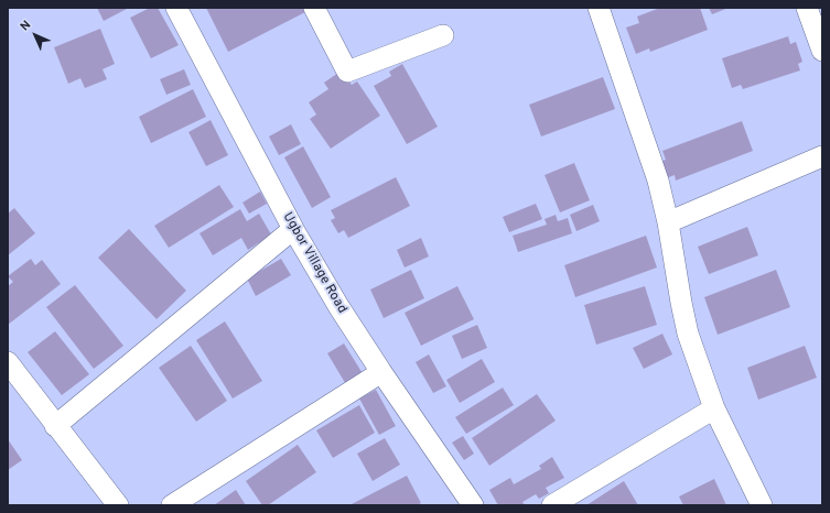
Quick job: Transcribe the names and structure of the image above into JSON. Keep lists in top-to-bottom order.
{
  "streets": {
    "street": ["Ugbor Village Road"]
  },
  "north": "top left"
}
